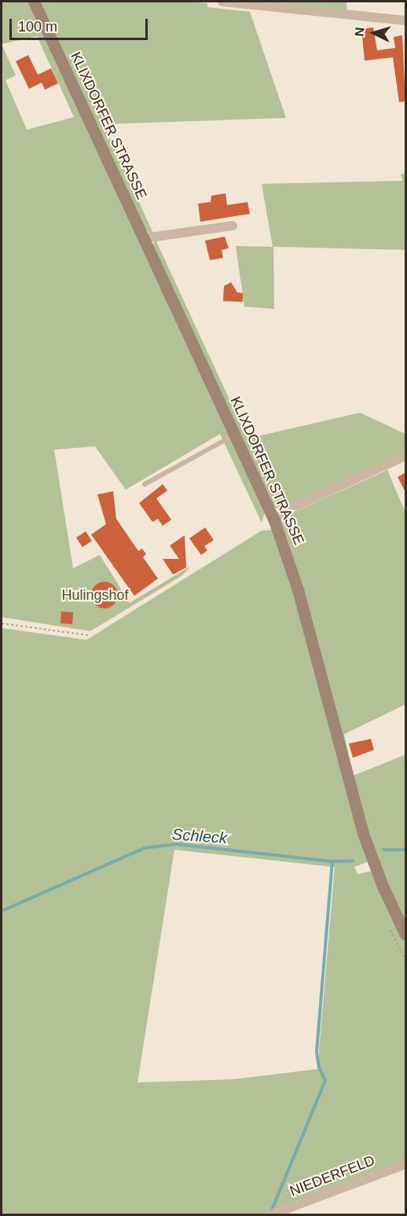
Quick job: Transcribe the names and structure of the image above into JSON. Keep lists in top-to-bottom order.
{
  "streets": {
    "street": ["KLIXDORFER STRASSE", "NIEDERFELD"]
  },
  "water": ["Schleck"],
  "parks": ["Hulingshof"],
  "scale_bar": "100 m",
  "north": "left"
}
